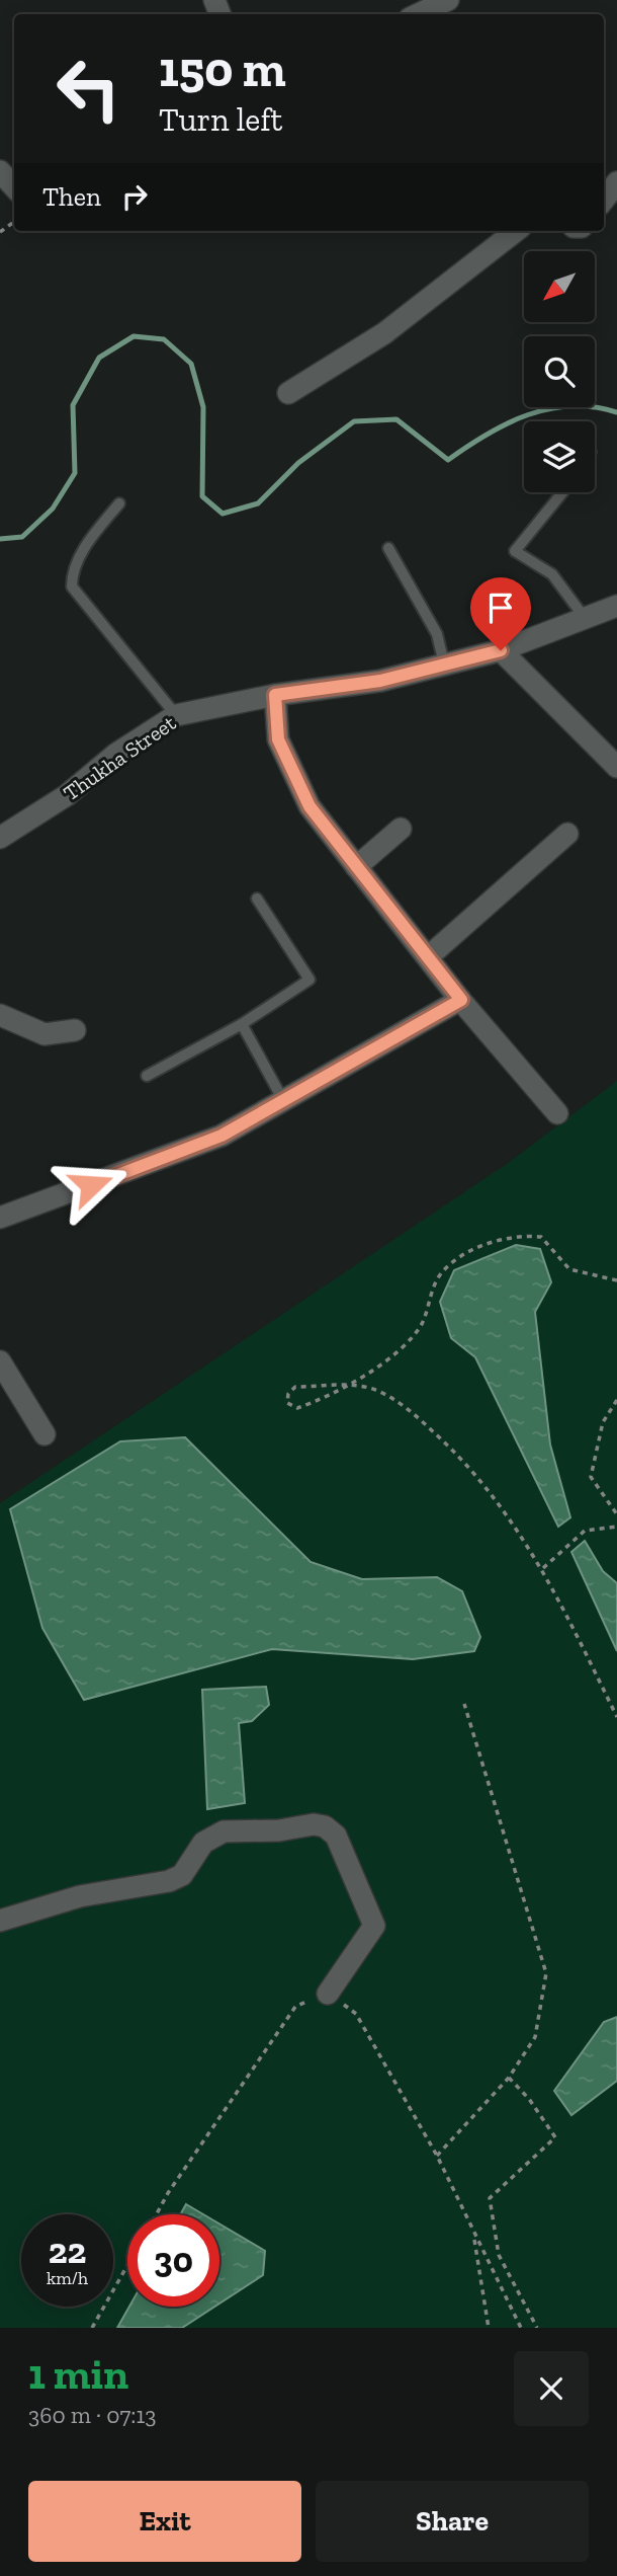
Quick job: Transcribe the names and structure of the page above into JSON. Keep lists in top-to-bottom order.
{
  "streets": {
    "street": ["Thukha Street"]
  },
  "north": "bottom left",
  "page": {
    "turn": ["150 m", "Turn left"],
    "then": "Then",
    "speed": "22 km/h",
    "limit": "30",
    "heading": ["1 min", "360 m · 07:13"],
    "buttons": ["Exit", "Share"]
  }
}
